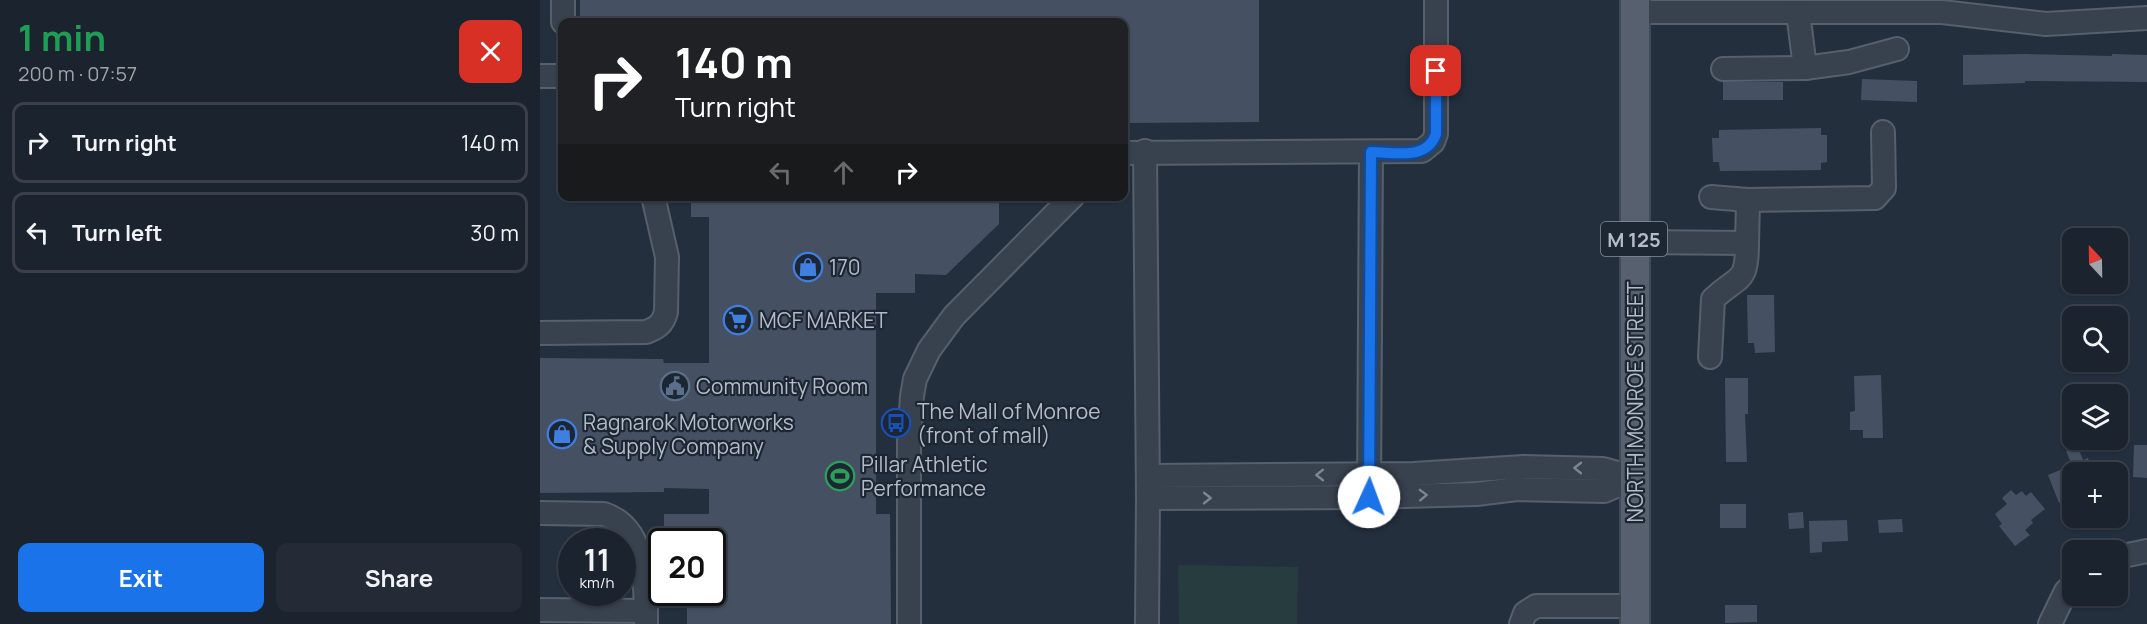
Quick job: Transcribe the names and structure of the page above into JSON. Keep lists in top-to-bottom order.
{
  "streets": {
    "main road": ["M 125", "NORTH MONROE STREET"]
  },
  "places": {
    "shop": ["170", "Ragnarok Motorworks & Supply Company"],
    "supermarket": ["MCF MARKET"],
    "public building": ["Community Room"],
    "bus stop": ["The Mall of Monroe (front of mall)"],
    "sports": ["Pillar Athletic Performance"]
  },
  "north": "top",
  "page": {
    "heading": ["1 min", "200 m · 07:57"],
    "turn": ["140 m", "Turn right"],
    "list": [
      {
        "name": "Turn right",
        "value": "140 m"
      },
      {
        "name": "Turn left",
        "value": "30 m"
      }
    ],
    "map_buttons": ["+", "−"],
    "speed": "11 km/h",
    "limit": "20",
    "buttons": ["Exit", "Share"]
  }
}
